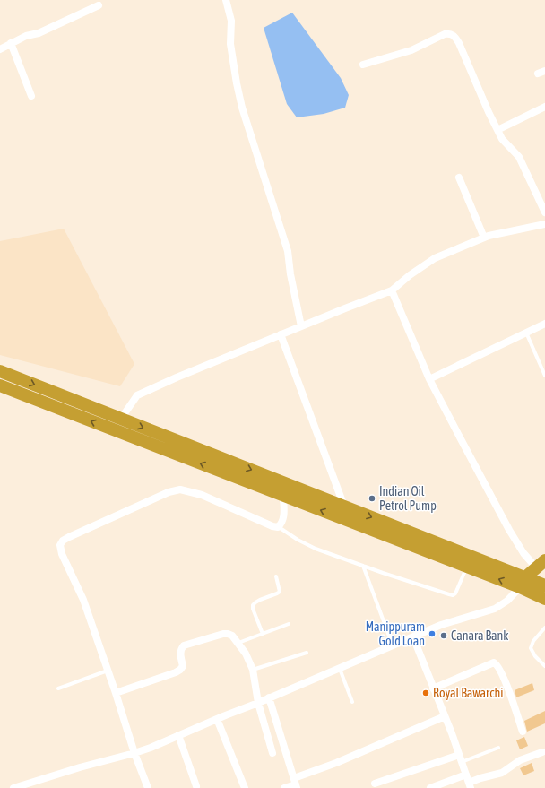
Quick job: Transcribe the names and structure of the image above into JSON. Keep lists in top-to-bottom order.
{
  "places": [
    "Indian Oil Petrol Pump",
    "Manippuram Gold Loan",
    "Canara Bank",
    "Royal Bawarchi"
  ]
}
